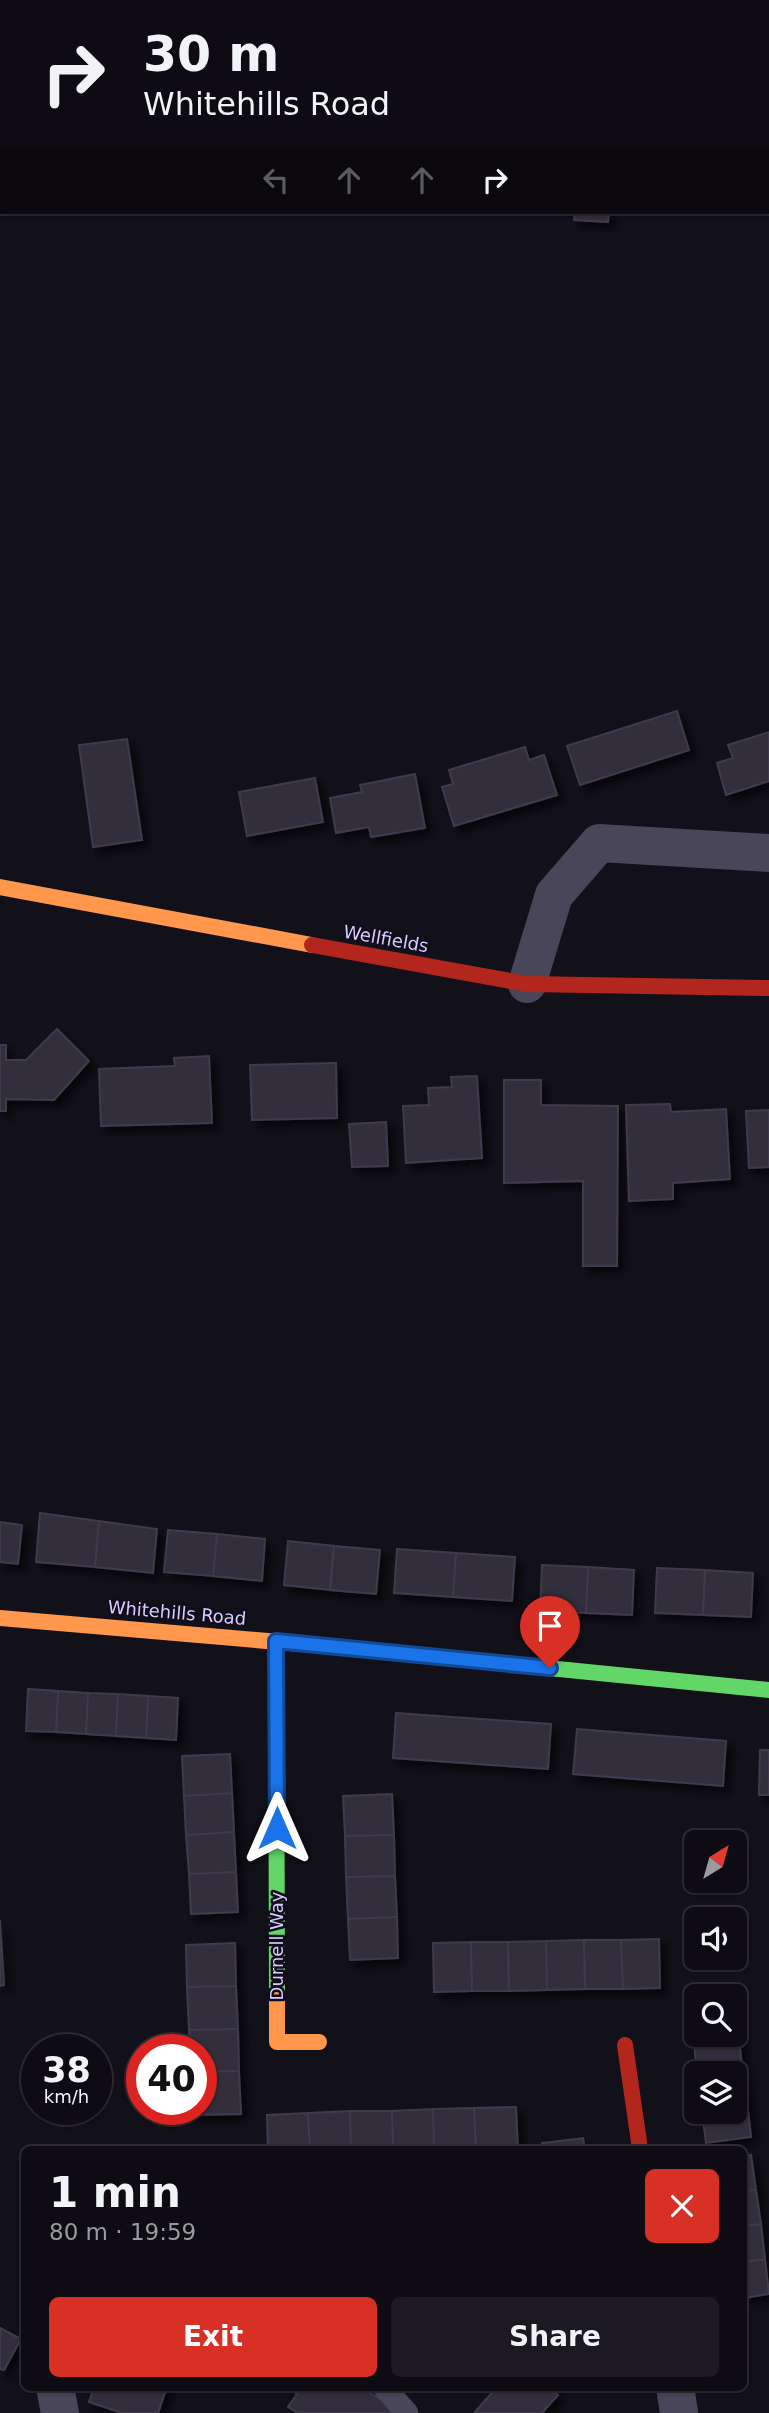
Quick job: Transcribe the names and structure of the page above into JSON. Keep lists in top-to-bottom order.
{
  "streets": {
    "street": ["Wellfields", "Whitehills Road", "Durnell Way"]
  },
  "crossings": [
    ["Whitehills Road", "Durnell Way"]
  ],
  "north": "top right",
  "page": {
    "turn": ["30 m", "Whitehills Road"],
    "speed": "38 km/h",
    "limit": "40",
    "heading": ["1 min", "80 m · 19:59"],
    "buttons": ["Exit", "Share"]
  }
}
